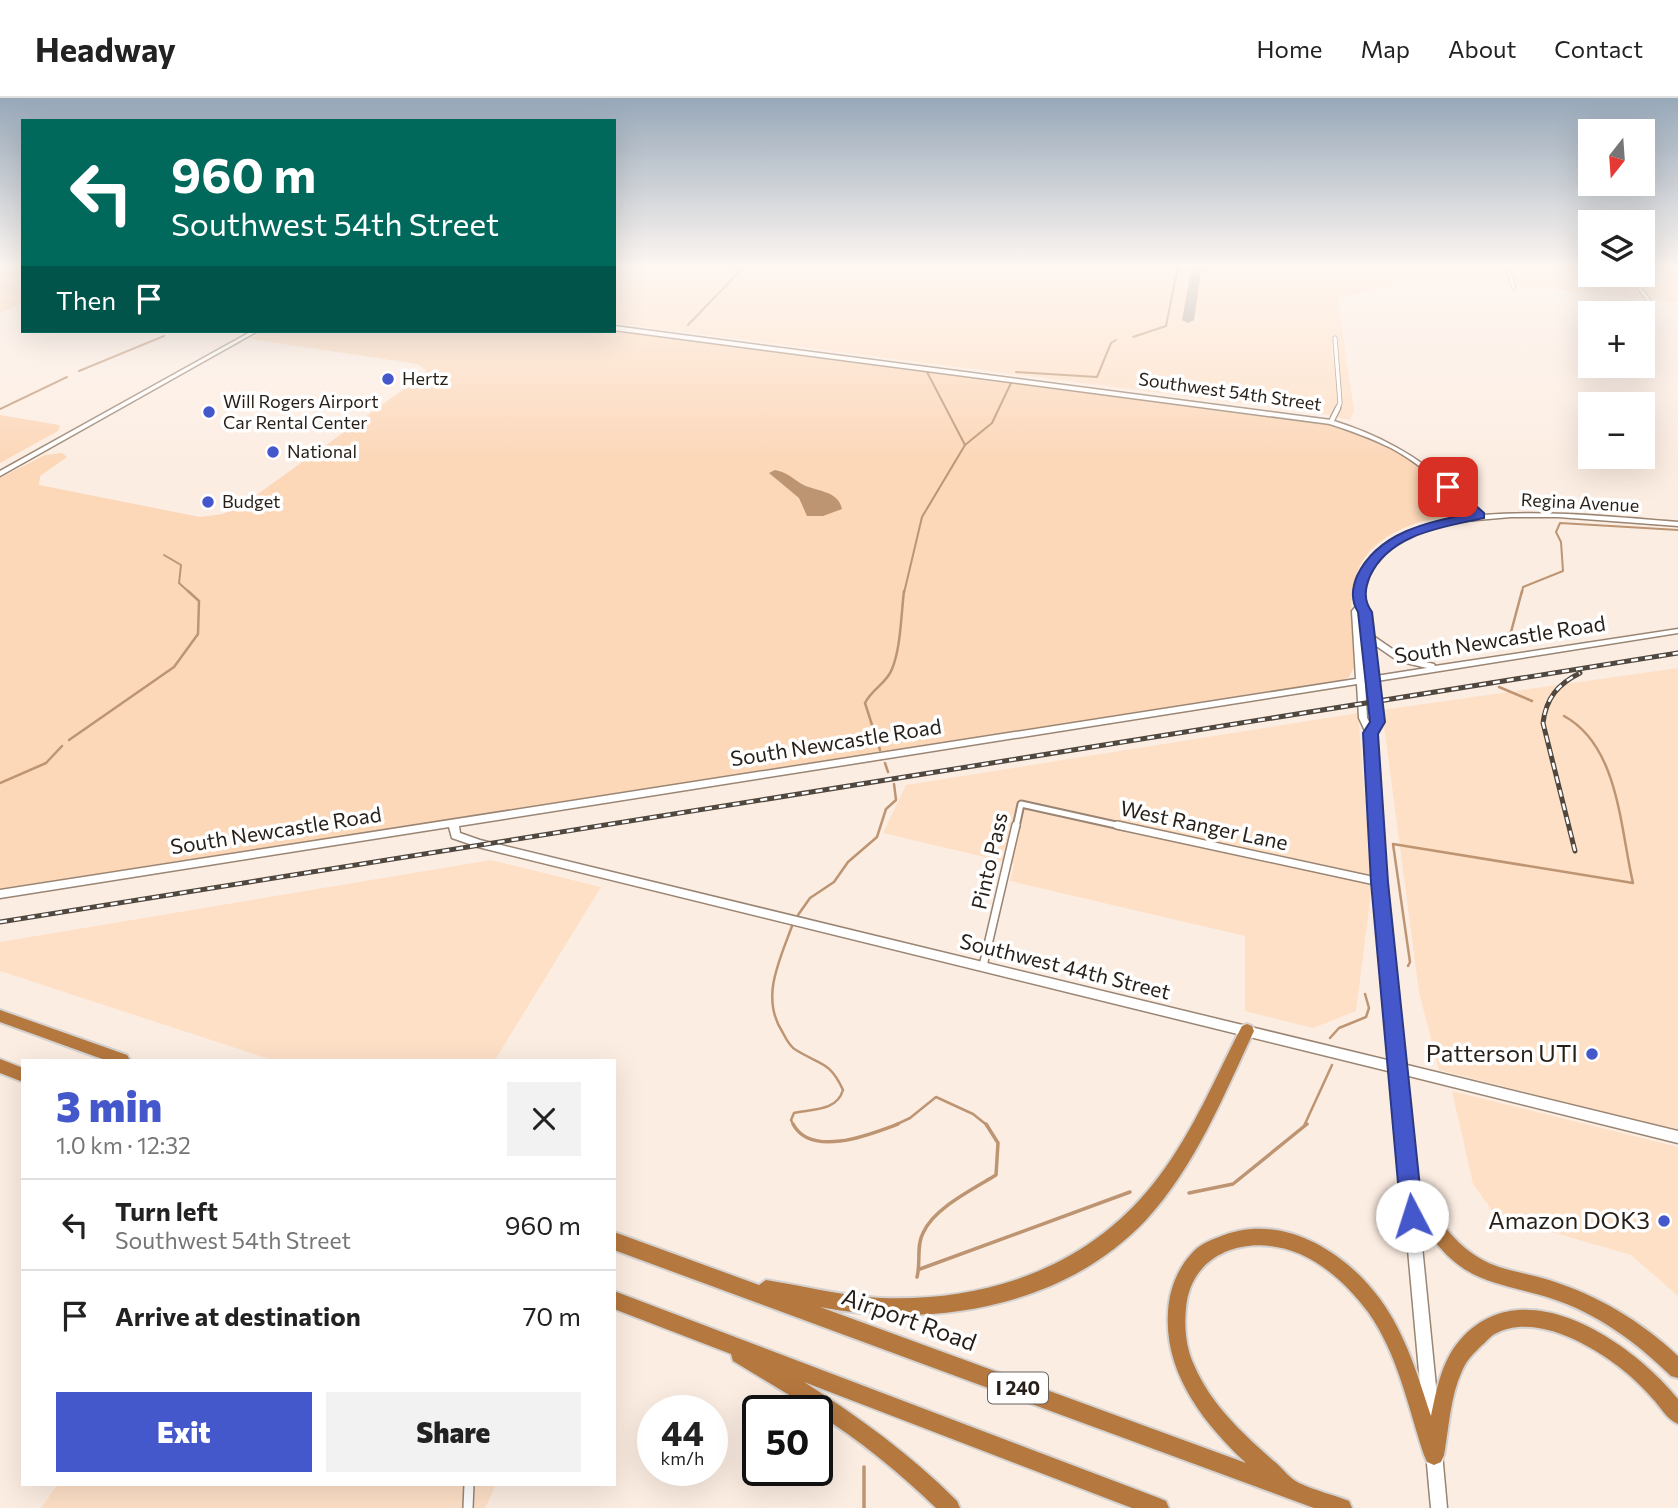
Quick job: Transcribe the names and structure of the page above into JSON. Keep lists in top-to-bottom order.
{
  "streets": {
    "highway": ["Airport Road", "I 240"],
    "main road": [
      "Southwest 54th Street",
      "Regina Avenue",
      "South Newcastle Road",
      "Southwest 44th Street"
    ],
    "street": ["West Ranger Lane", "Pinto Pass"]
  },
  "crossings": [
    ["Southwest 54th Street", "Regina Avenue"],
    ["Regina Avenue", "South Newcastle Road"],
    ["South Newcastle Road", "Southwest 44th Street"],
    ["West Ranger Lane", "Pinto Pass"],
    ["Pinto Pass", "Southwest 44th Street"]
  ],
  "places": [
    "Hertz",
    "Will Rogers Airport Car Rental Center",
    "National",
    "Budget",
    "Patterson UTI",
    "Amazon DOK3"
  ],
  "north": "bottom",
  "page": {
    "header": "Headway",
    "nav": [
      "Home",
      "Map",
      "About",
      "Contact"
    ],
    "map_buttons": ["+", "−"],
    "turn": ["960 m", "Southwest 54th Street"],
    "then": "Then",
    "heading": ["3 min", "1.0 km · 12:32"],
    "list": [
      {
        "name": "Turn left",
        "note": "Southwest 54th Street",
        "value": "960 m"
      },
      {
        "name": "Arrive at destination",
        "value": "70 m"
      }
    ],
    "buttons": ["Exit", "Share"],
    "speed": "44 km/h",
    "limit": "50"
  }
}
